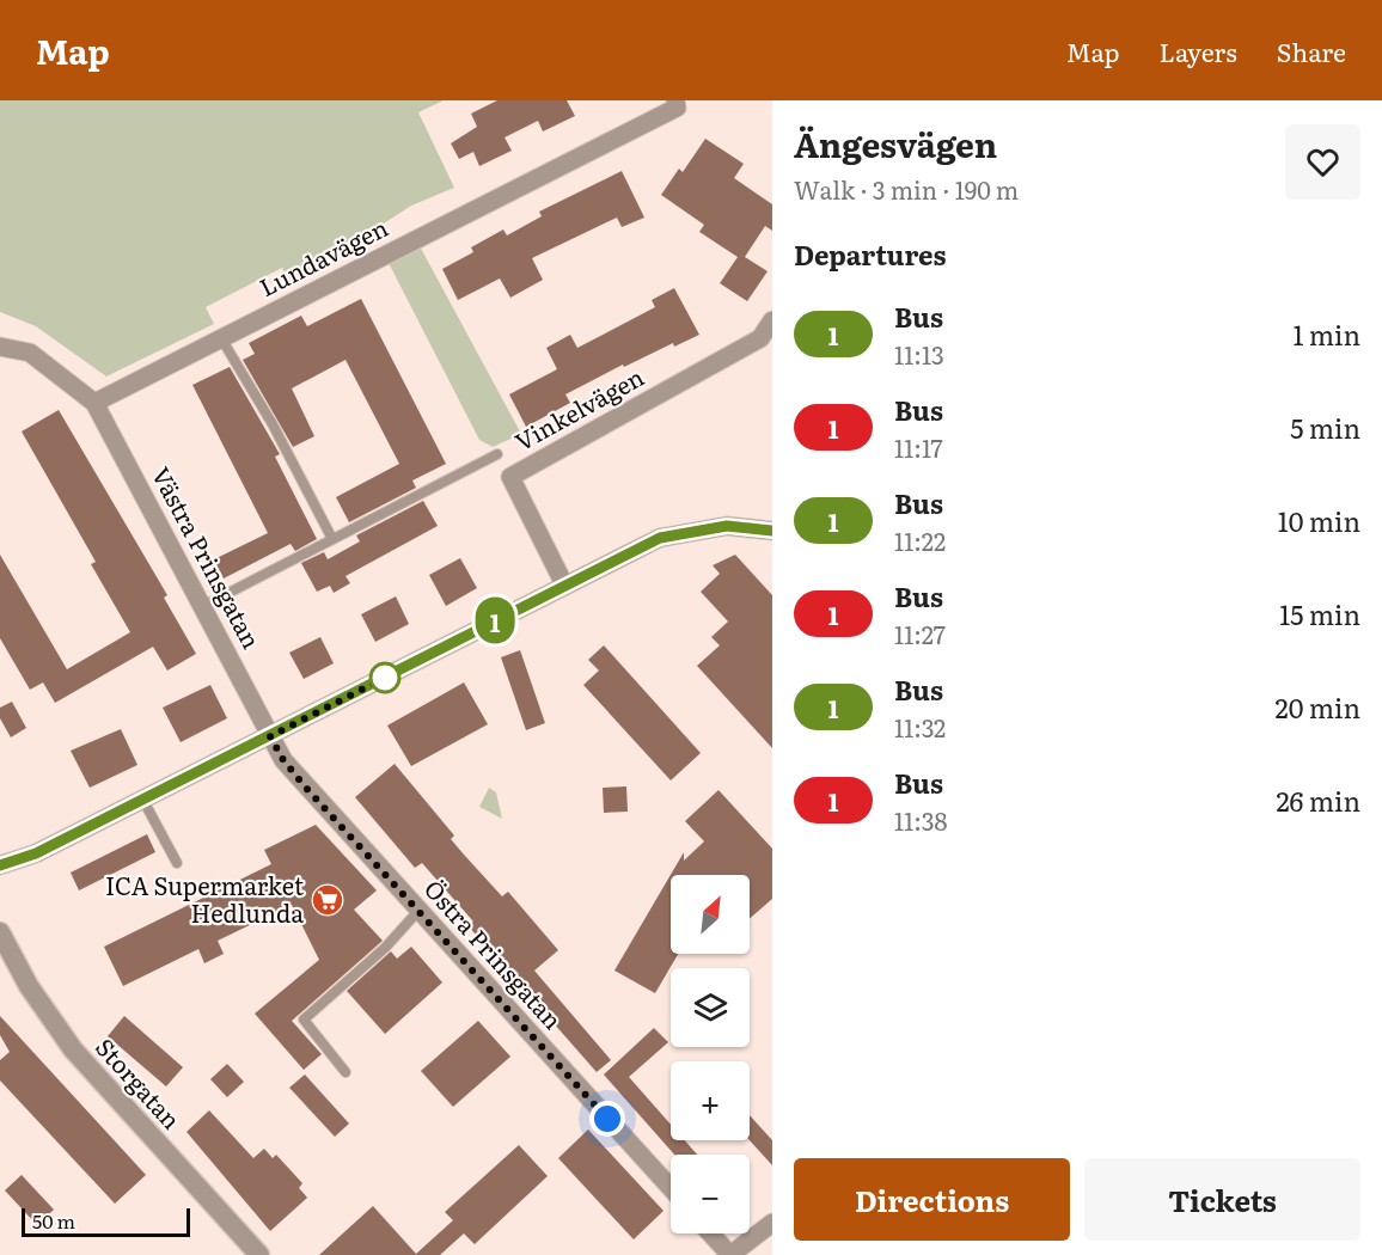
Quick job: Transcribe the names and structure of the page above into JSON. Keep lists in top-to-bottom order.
{
  "streets": {
    "street": [
      "Lundavägen",
      "Vinkelvägen",
      "Västra Prinsgatan",
      "Östra Prinsgatan",
      "Storgatan"
    ]
  },
  "crossings": [
    ["Lundavägen", "Västra Prinsgatan"],
    ["Västra Prinsgatan", "Östra Prinsgatan"]
  ],
  "places": {
    "supermarket": ["ICA Supermarket Hedlunda"]
  },
  "lines": ["bus line 1"],
  "scale_bar": "50 m",
  "north": "top right",
  "page": {
    "header": "Map",
    "nav": ["Map", "Layers", "Share"],
    "on_map": "1",
    "heading": [
      ["Ängesvägen", "Walk · 3 min · 190 m"],
      "Departures"
    ],
    "list": [
      {
        "mark": "1",
        "name": "Bus",
        "note": "11:13",
        "value": "1 min"
      },
      {
        "mark": "1",
        "name": "Bus",
        "note": "11:17",
        "value": "5 min"
      },
      {
        "mark": "1",
        "name": "Bus",
        "note": "11:22",
        "value": "10 min"
      },
      {
        "mark": "1",
        "name": "Bus",
        "note": "11:27",
        "value": "15 min"
      },
      {
        "mark": "1",
        "name": "Bus",
        "note": "11:32",
        "value": "20 min"
      },
      {
        "mark": "1",
        "name": "Bus",
        "note": "11:38",
        "value": "26 min"
      }
    ],
    "map_buttons": ["+", "−"],
    "buttons": ["Directions", "Tickets"],
    "scale": "50 m"
  }
}
